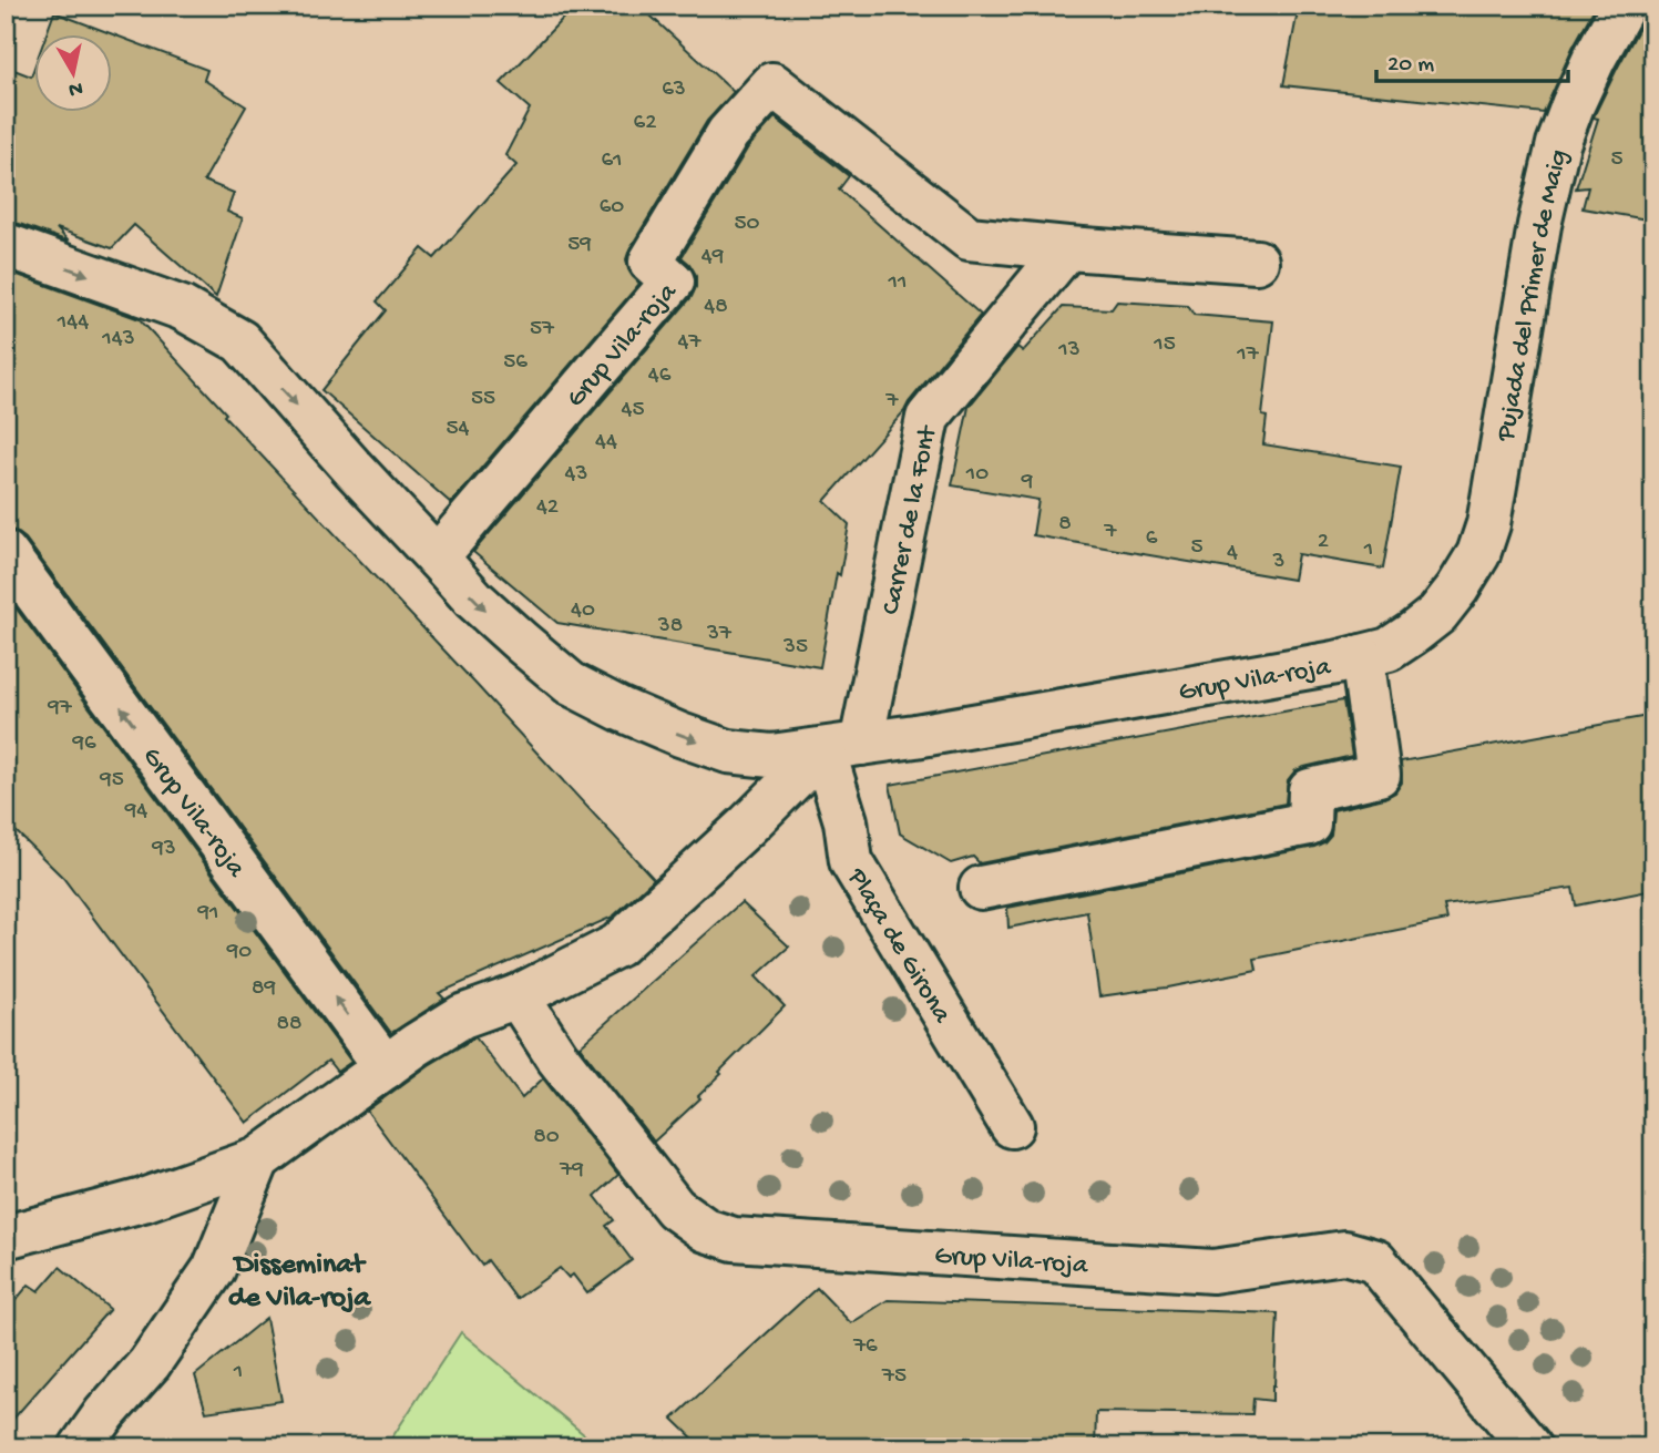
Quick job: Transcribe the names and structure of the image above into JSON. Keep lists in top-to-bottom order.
{
  "streets": {
    "street": [
      "Pujada del Primer de Maig",
      "Grup Vila-roja",
      "Carrer de la Font",
      "Plaça de Girona"
    ]
  },
  "crossings": [
    ["Pujada del Primer de Maig", "Grup Vila-roja"],
    ["Grup Vila-roja", "Carrer de la Font"],
    ["Grup Vila-roja", "Plaça de Girona"],
    ["Carrer de la Font", "Plaça de Girona"]
  ],
  "districts": ["Disseminat de Vila-roja"],
  "house_numbers": [
    "63",
    "62",
    "5",
    "61",
    "60",
    "50",
    "59",
    "49",
    "11",
    "48",
    "144",
    "57",
    "143",
    "47",
    "15",
    "13",
    "17",
    "56",
    "46",
    "55",
    "7",
    "45",
    "54",
    "44",
    "43",
    "10",
    "9",
    "42",
    "8",
    "7",
    "6",
    "2",
    "5",
    "1",
    "4",
    "3",
    "40",
    "38",
    "37",
    "35",
    "97",
    "96",
    "95",
    "94",
    "93",
    "91",
    "90",
    "89",
    "88",
    "80",
    "79",
    "76",
    "1",
    "75"
  ],
  "scale_bar": "20 m",
  "north": "bottom"
}
